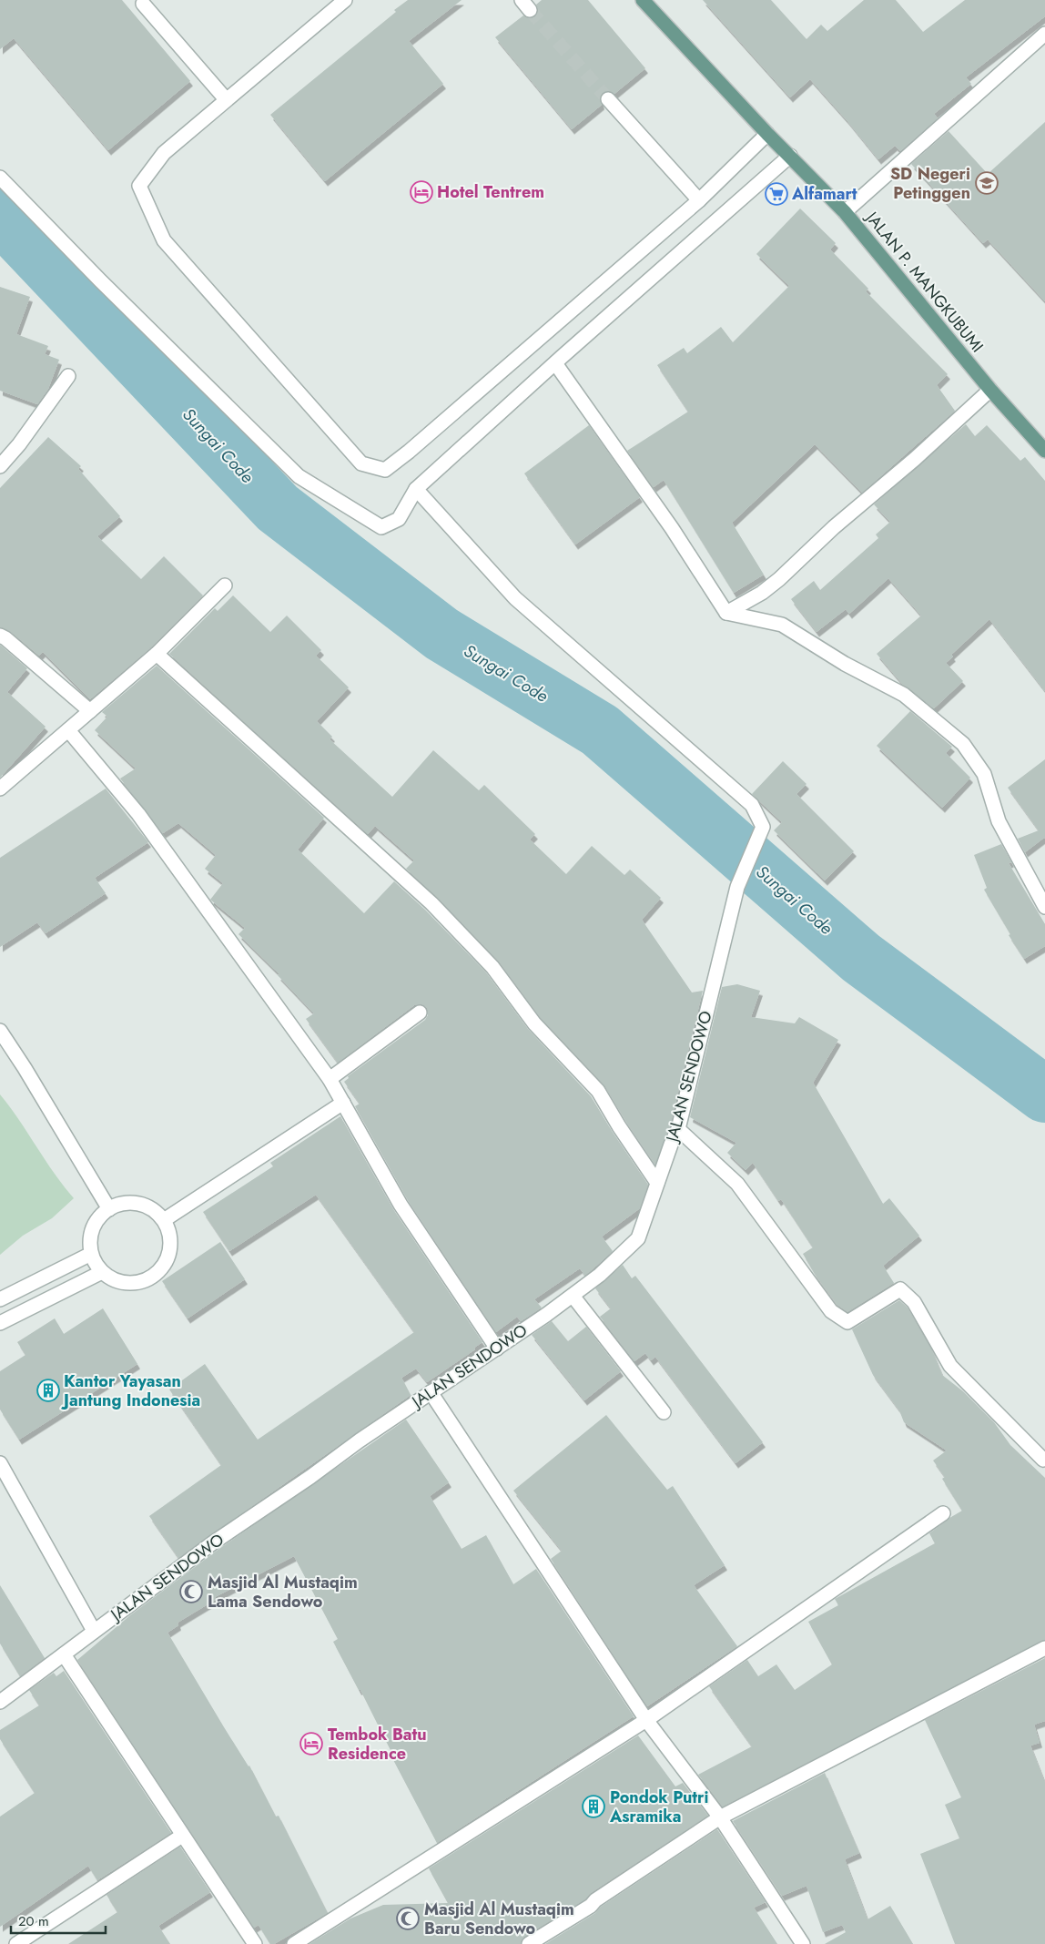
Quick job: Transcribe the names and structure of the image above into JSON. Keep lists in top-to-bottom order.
{
  "streets": {
    "main road": ["JALAN P. MANGKUBUMI"],
    "street": ["JALAN SENDOWO"]
  },
  "water": ["Sungai Code"],
  "places": {
    "school or university": ["SD Negeri Petinggen"],
    "hotel": ["Hotel Tentrem", "Tembok Batu Residence"],
    "supermarket": ["Alfamart"],
    "building": ["Kantor Yayasan Jantung Indonesia", "Pondok Putri Asramika"],
    "mosque": ["Masjid Al Mustaqim Lama Sendowo", "Masjid Al Mustaqim Baru Sendowo"]
  },
  "scale_bar": "20 m"
}
